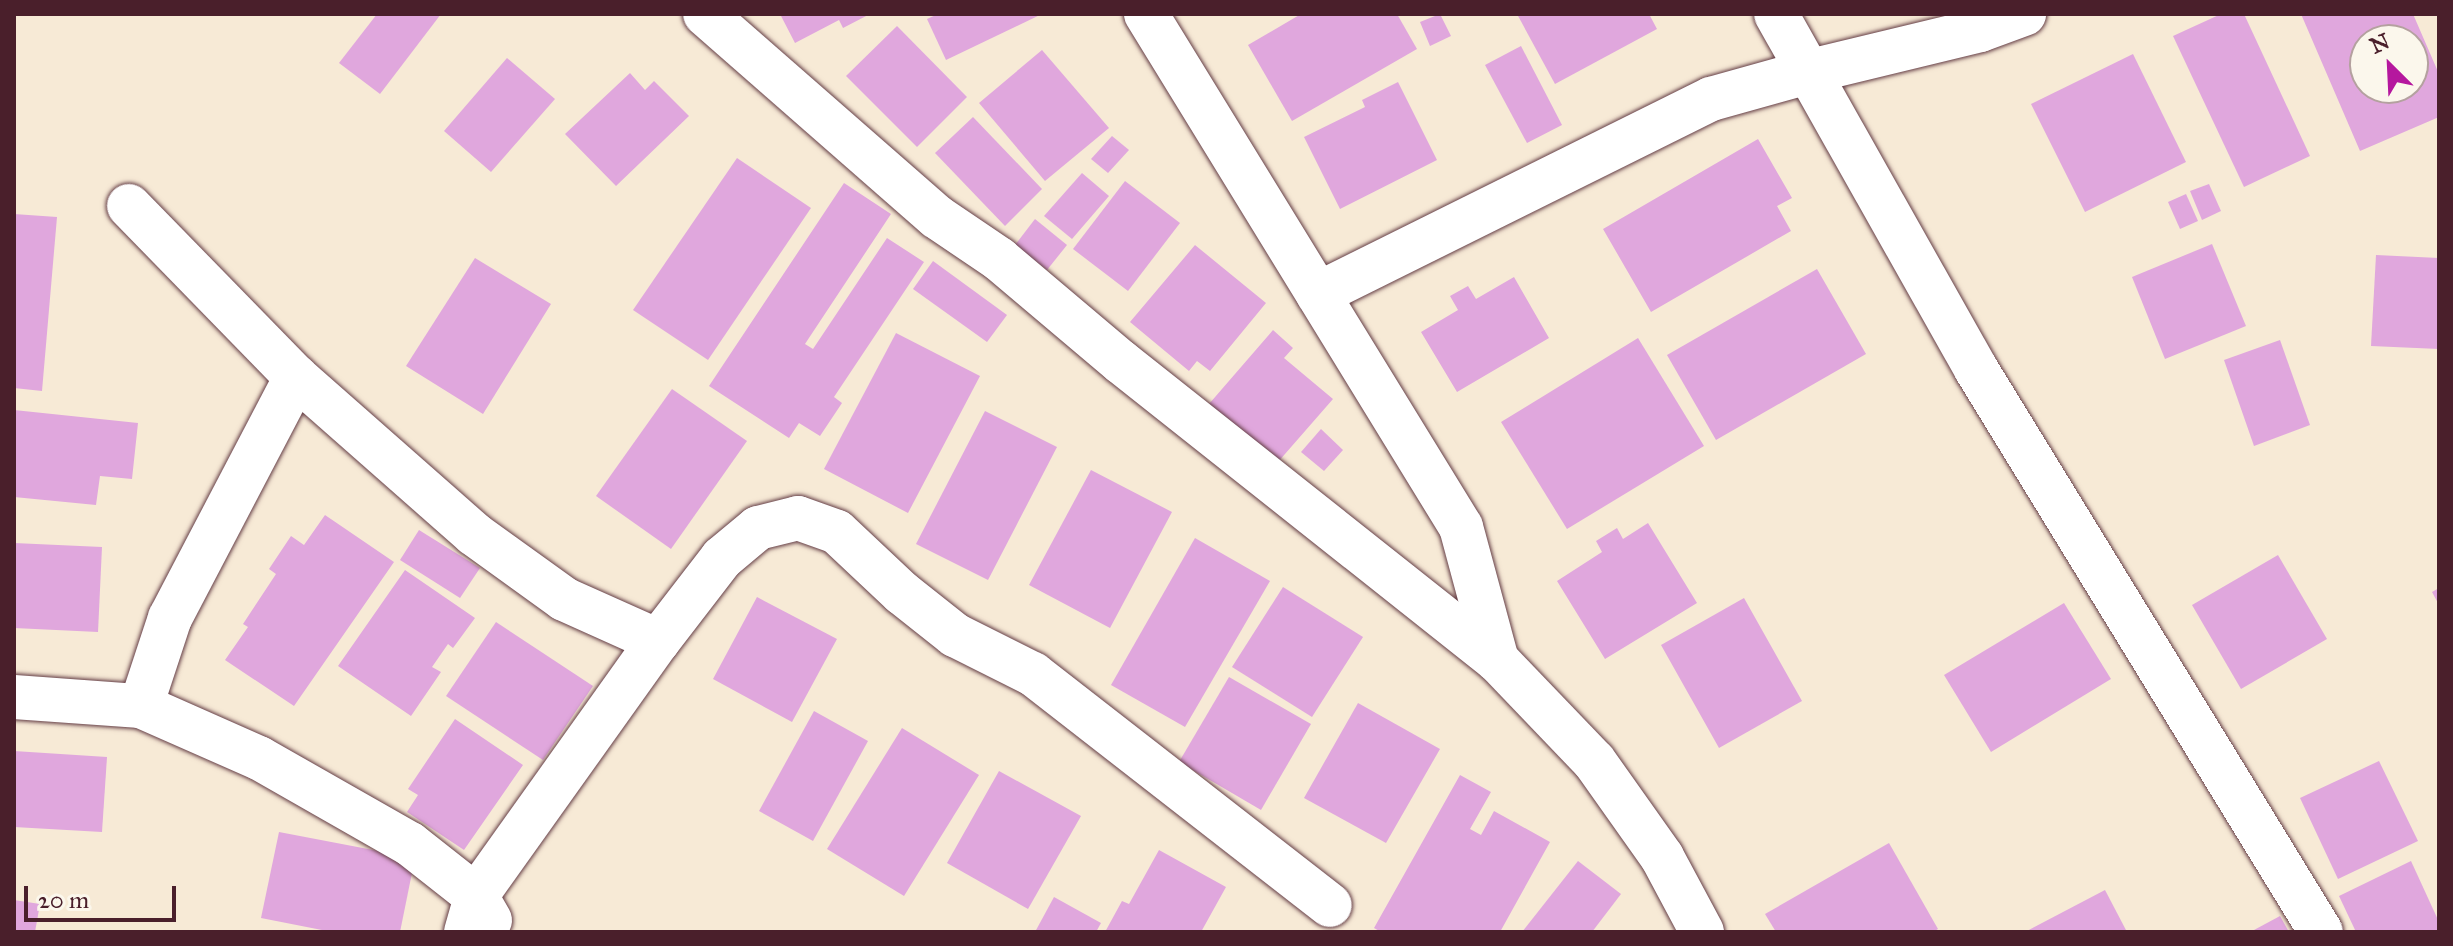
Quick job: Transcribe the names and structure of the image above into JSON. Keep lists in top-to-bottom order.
{
  "scale_bar": "20 m",
  "north": "top left"
}
